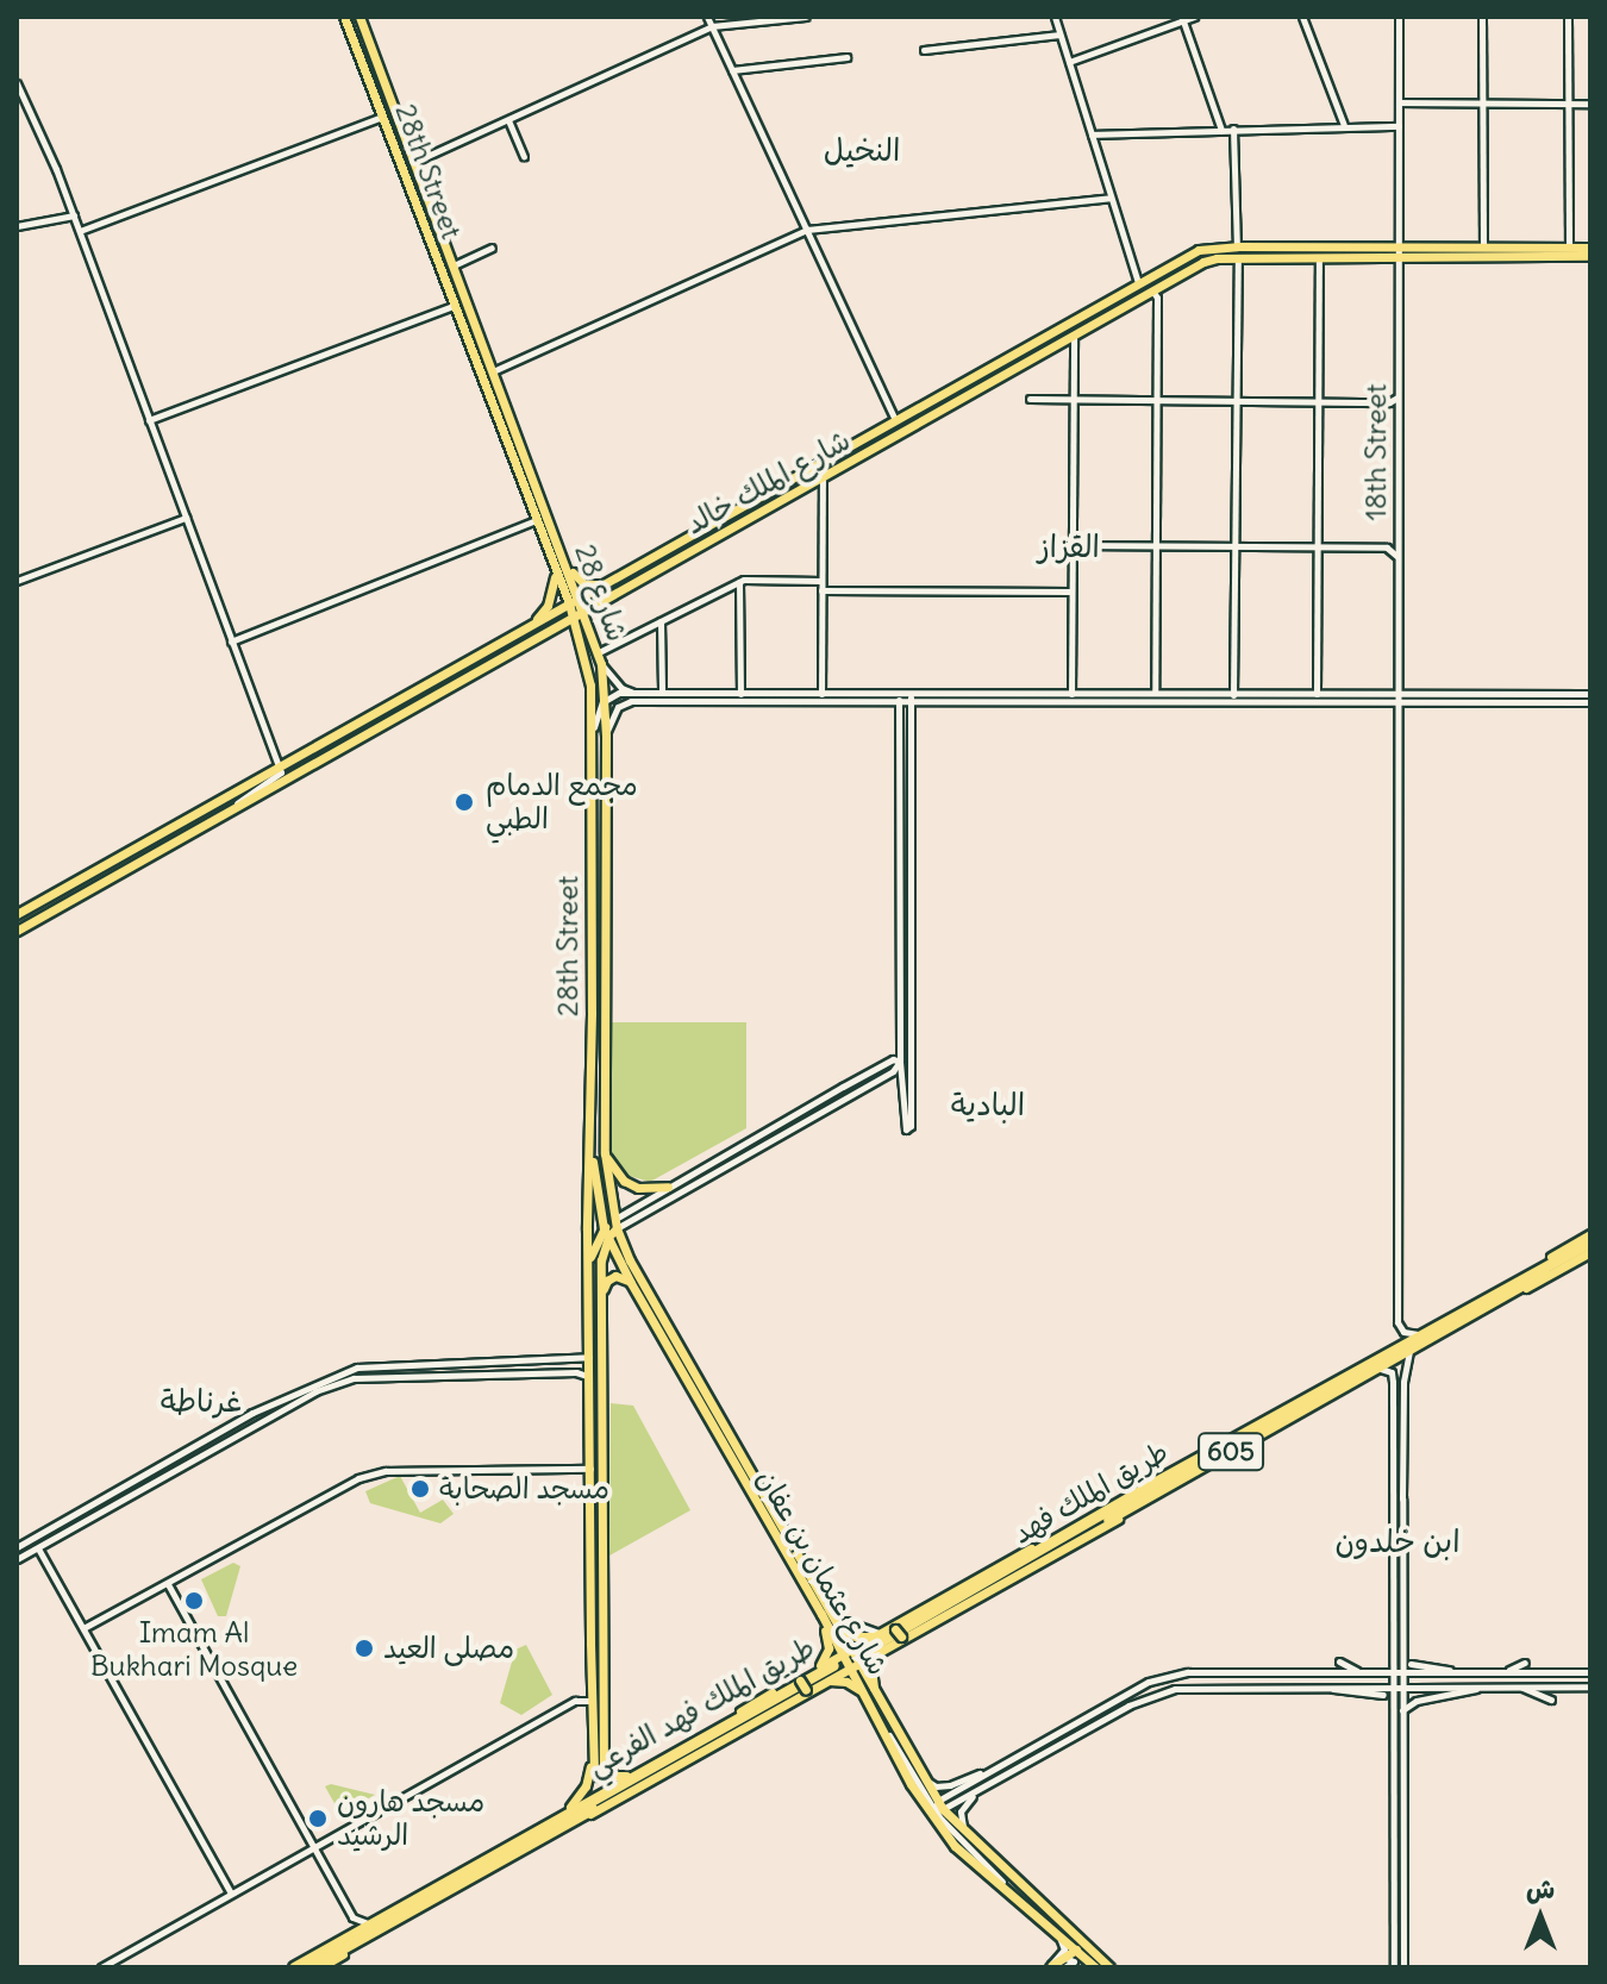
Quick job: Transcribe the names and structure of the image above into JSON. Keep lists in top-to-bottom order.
{
  "streets": {
    "highway": ["605", "طريق الملك فهد"],
    "main road": [
      "28th Street",
      "شارع الملك خالد",
      "شارع 28",
      "شارع عثمان بن عفان",
      "طريق الملك فهد الفرعي"
    ],
    "street": ["18th Street"]
  },
  "crossings": [
    ["28th Street", "شارع الملك خالد"],
    ["28th Street", "شارع عثمان بن عفان"],
    ["18th Street", "شارع الملك خالد"],
    ["18th Street", "طريق الملك فهد"],
    ["شارع الملك خالد", "شارع 28"],
    ["شارع 28", "شارع عثمان بن عفان"],
    ["طريق الملك فهد", "طريق الملك فهد الفرعي"],
    ["شارع عثمان بن عفان", "طريق الملك فهد الفرعي"]
  ],
  "districts": [
    "النخيل",
    "القزاز",
    "البادية",
    "غرناطة",
    "ابن خلدون"
  ],
  "places": [
    "مجمع الدمام الطبي",
    "مسجد الصحابة",
    "Imam Al Bukhari Mosque",
    "مصلى العيد",
    "مسجد هارون الرشيد"
  ],
  "north": "top"
}
